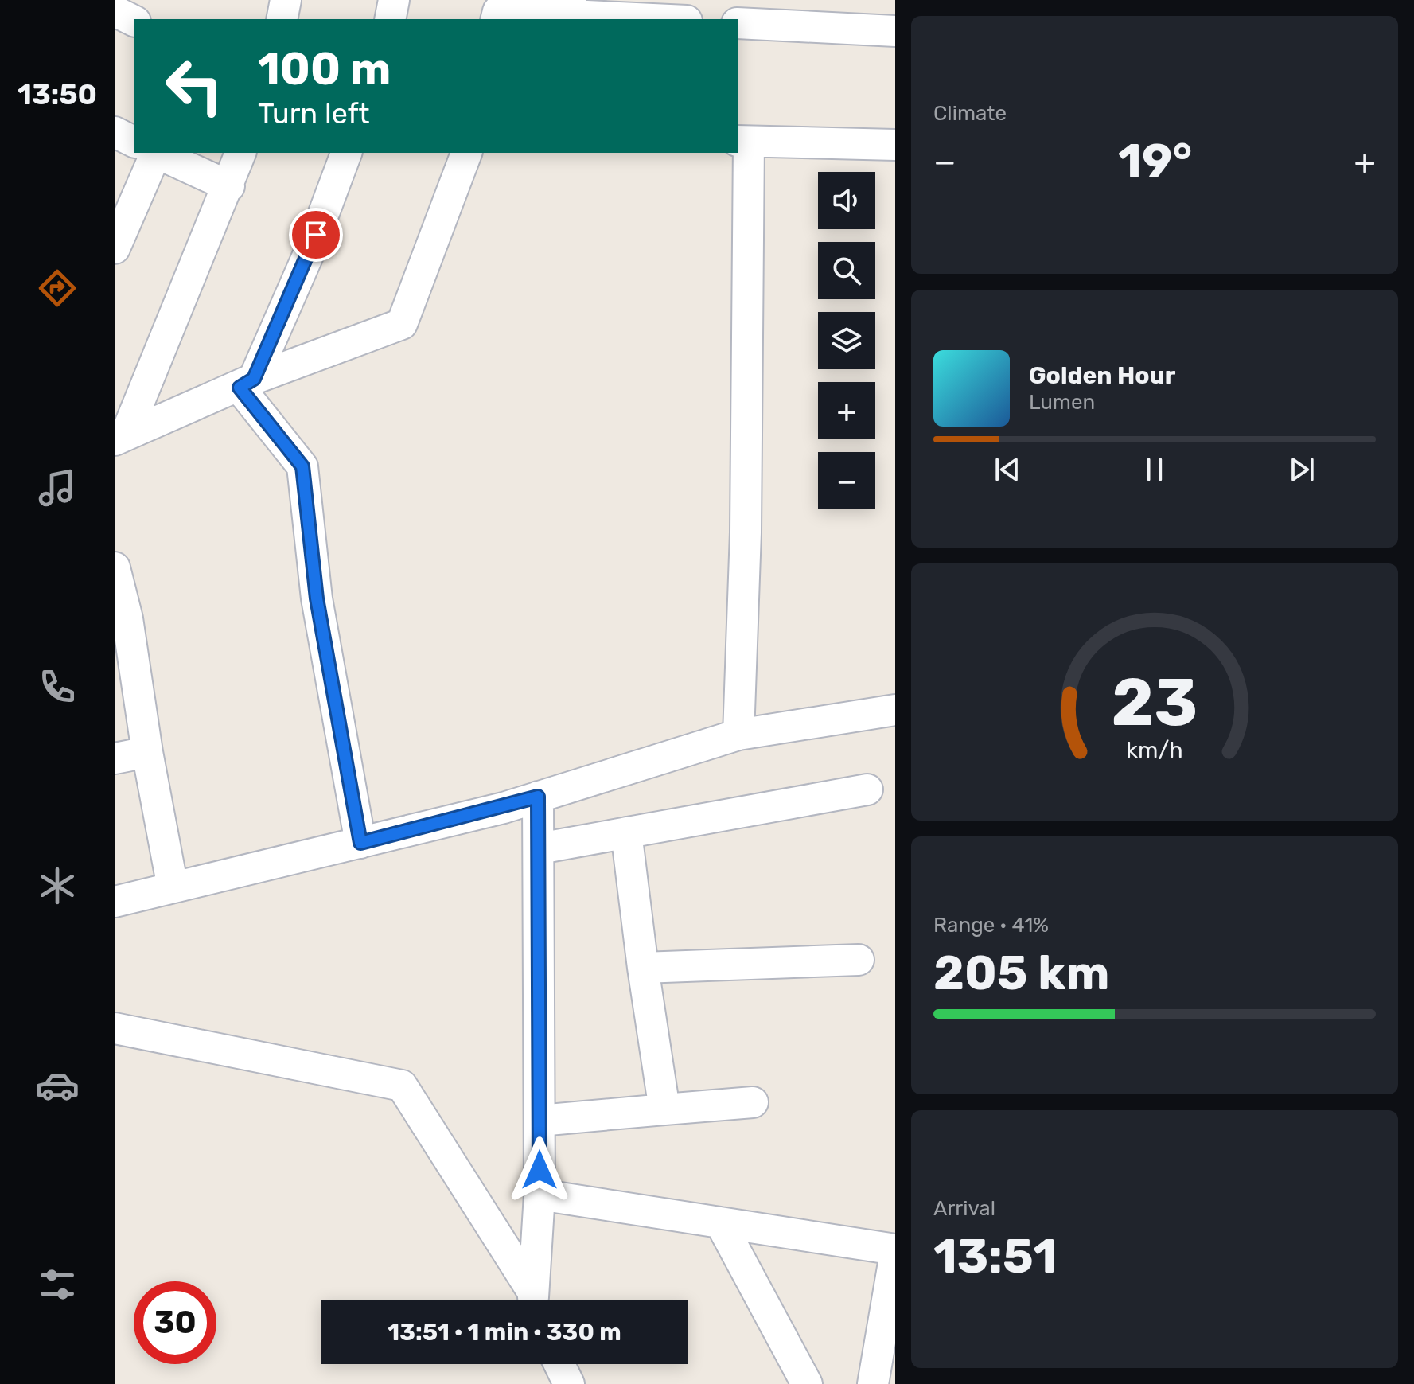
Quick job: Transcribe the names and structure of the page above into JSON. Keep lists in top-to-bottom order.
{
  "page": {
    "tabs": "13:50",
    "tile": [
      "Climate",
      ["Range · 41%", "205 km"],
      ["Arrival", "13:51"]
    ],
    "turn": ["100 m", "Turn left"],
    "heat": ["−", "19°", "+"],
    "map_buttons": ["+", "−"],
    "song": ["Golden Hour", "Lumen"],
    "limit": "30",
    "trip": "13:51 · 1 min · 330 m",
    "gauge": ["23", "km/h"]
  }
}
